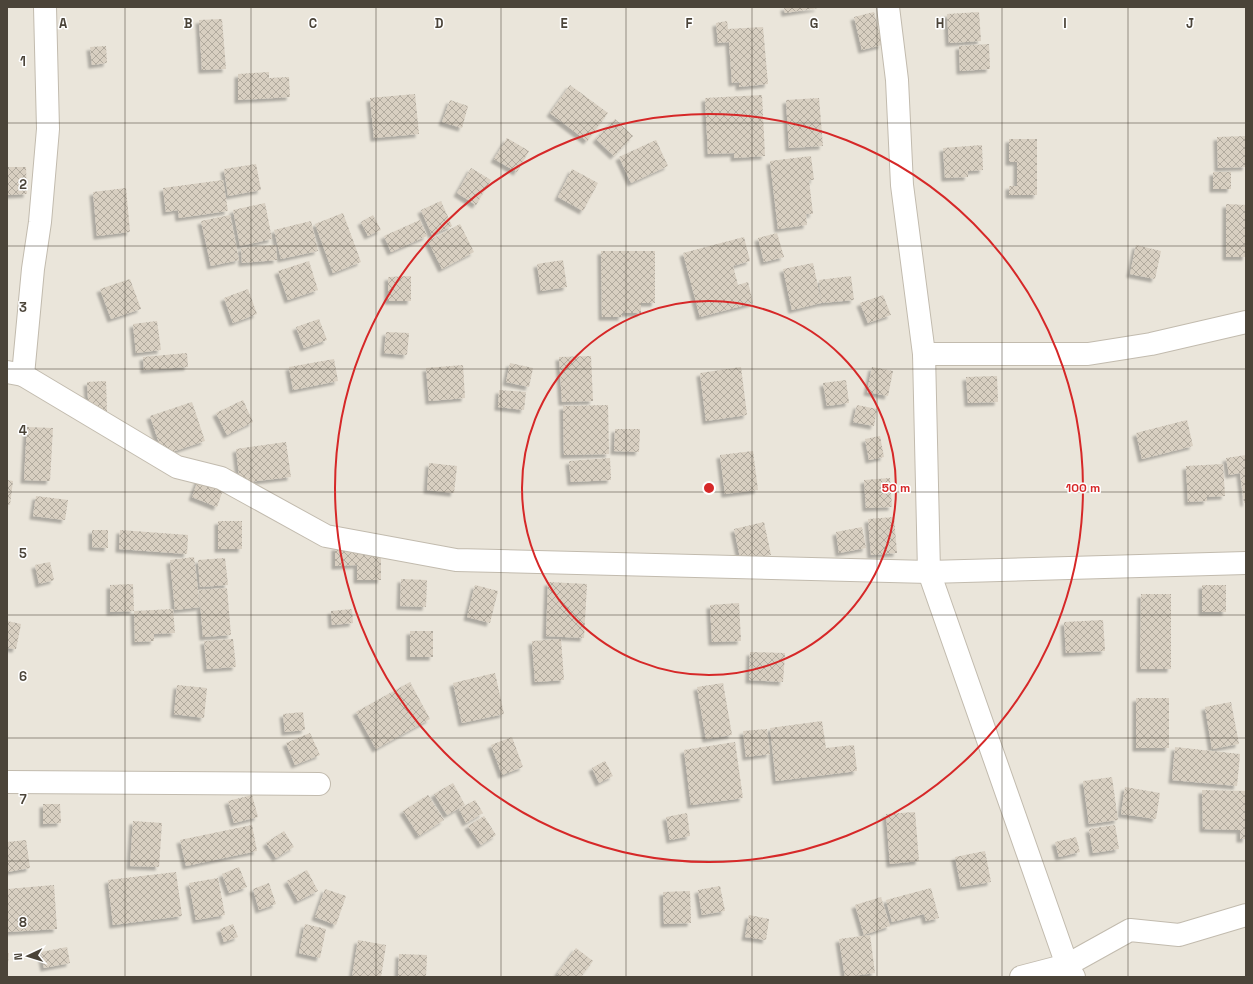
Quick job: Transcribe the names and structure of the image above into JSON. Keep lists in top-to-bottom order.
{
  "north": "left",
  "grid": {
    "columns": [
      "A",
      "B",
      "C",
      "D",
      "E",
      "F",
      "G",
      "H",
      "I",
      "J"
    ],
    "rows": [
      "1",
      "2",
      "3",
      "4",
      "5",
      "6",
      "7",
      "8"
    ]
  },
  "rings": ["50 m", "100 m"]
}
